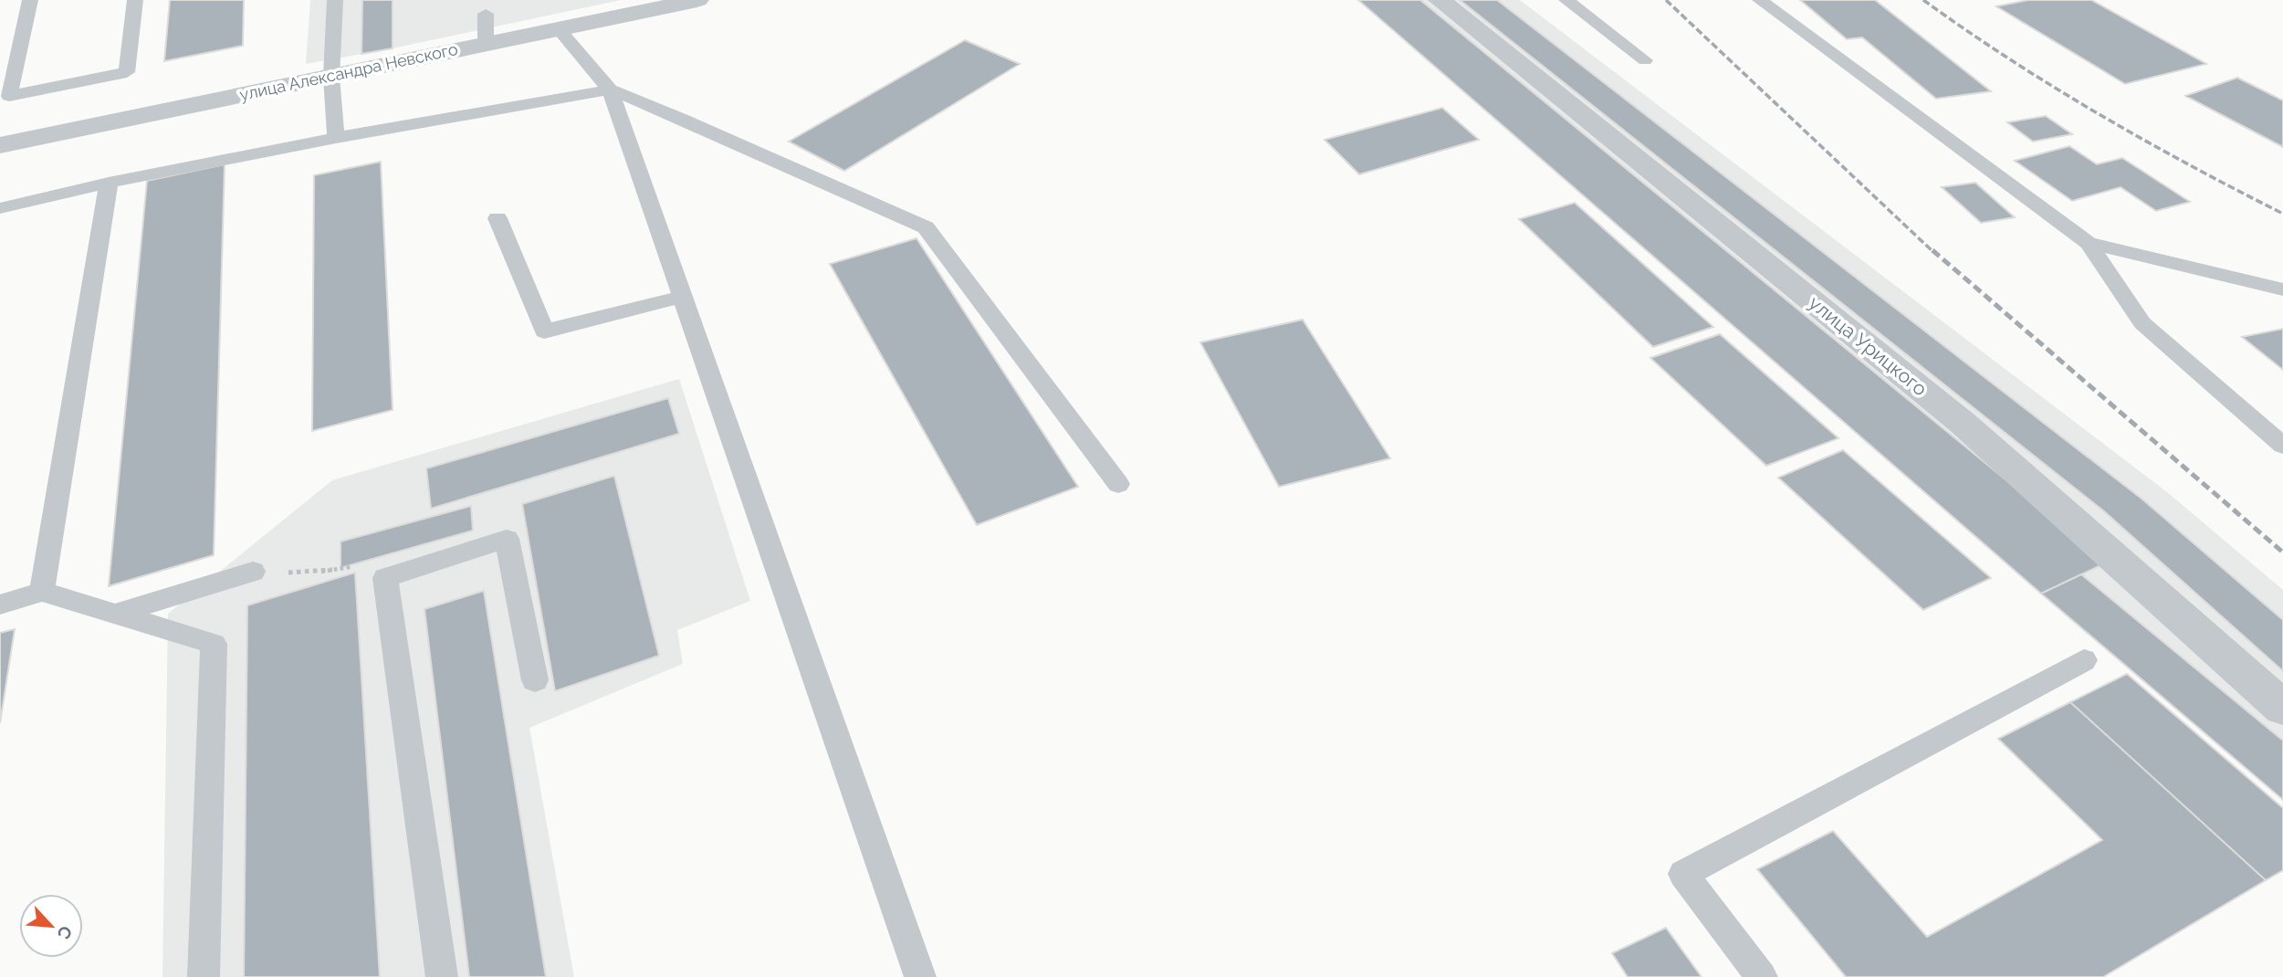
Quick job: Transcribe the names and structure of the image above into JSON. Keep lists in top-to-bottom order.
{
  "streets": {
    "street": ["улица Александра Невского", "улица Урицкого"]
  },
  "north": "bottom right"
}
